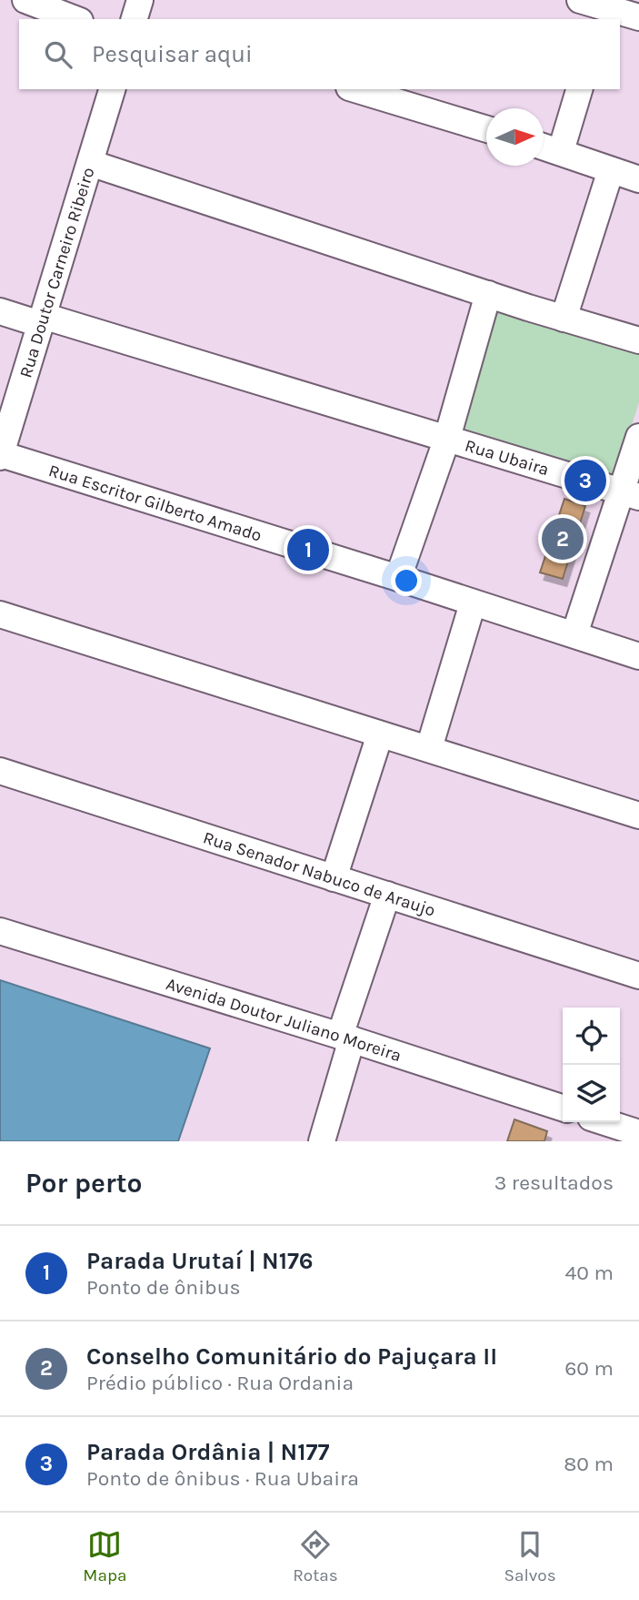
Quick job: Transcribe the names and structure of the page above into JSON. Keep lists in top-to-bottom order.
{
  "streets": {
    "street": [
      "Rua Doutor Carneiro Ribeiro",
      "Rua Ubaira",
      "Rua Escritor Gilberto Amado",
      "Rua Senador Nabuco de Araujo",
      "Avenida Doutor Juliano Moreira"
    ]
  },
  "crossings": [
    ["Rua Doutor Carneiro Ribeiro", "Rua Ubaira"],
    ["Rua Doutor Carneiro Ribeiro", "Rua Escritor Gilberto Amado"]
  ],
  "north": "right",
  "page": {
    "search": "Pesquisar aqui",
    "pins": ["3", "2", "1"],
    "heading": ["Por perto", "3 resultados"],
    "list": [
      {
        "mark": "1",
        "name": "Parada Urutaí | N176",
        "note": "Ponto de ônibus",
        "value": "40 m"
      },
      {
        "mark": "2",
        "name": "Conselho Comunitário do Pajuçara II",
        "note": "Prédio público · Rua Ordania",
        "value": "60 m"
      },
      {
        "mark": "3",
        "name": "Parada Ordânia | N177",
        "note": "Ponto de ônibus · Rua Ubaira",
        "value": "80 m"
      }
    ],
    "nav": ["Mapa", "Rotas", "Salvos"]
  }
}
